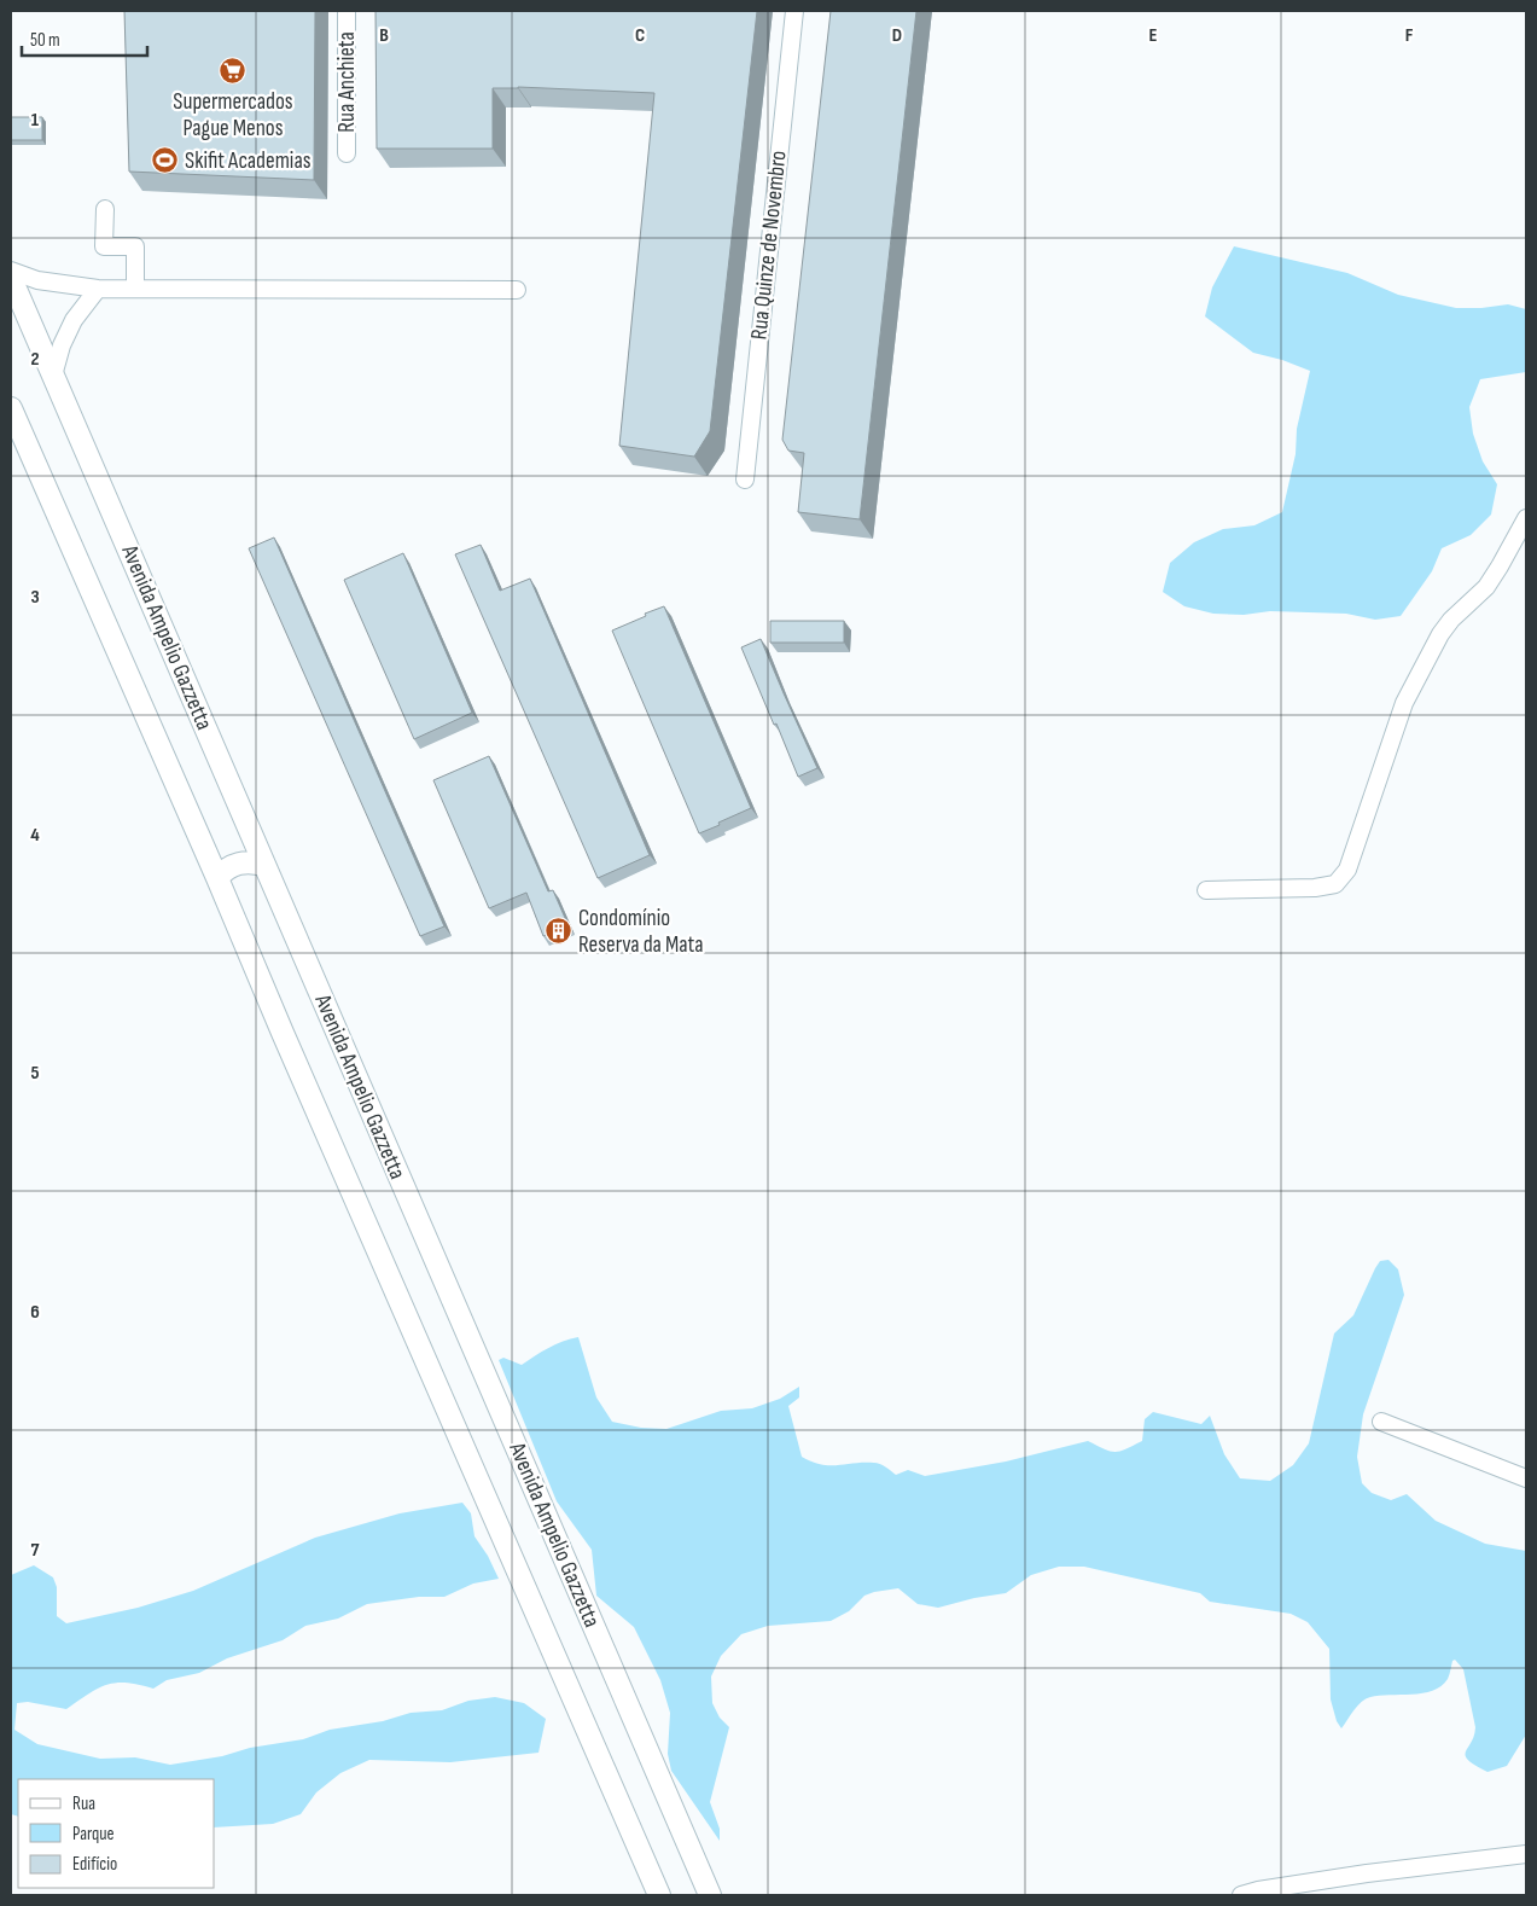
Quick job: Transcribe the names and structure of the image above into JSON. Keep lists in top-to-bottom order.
{
  "streets": {
    "main road": ["Avenida Ampelio Gazzetta"],
    "street": ["Rua Anchieta", "Rua Quinze de Novembro"]
  },
  "places": {
    "supermarket": ["Supermercados Pague Menos"],
    "sports": ["Skifit Academias"],
    "building": ["Condomínio Reserva da Mata"]
  },
  "legend": ["Rua", "Parque", "Edifício"],
  "scale_bar": "50 m",
  "grid": {
    "columns": [
      "B",
      "C",
      "D",
      "E",
      "F"
    ],
    "rows": [
      "1",
      "2",
      "3",
      "4",
      "5",
      "6",
      "7"
    ]
  }
}
